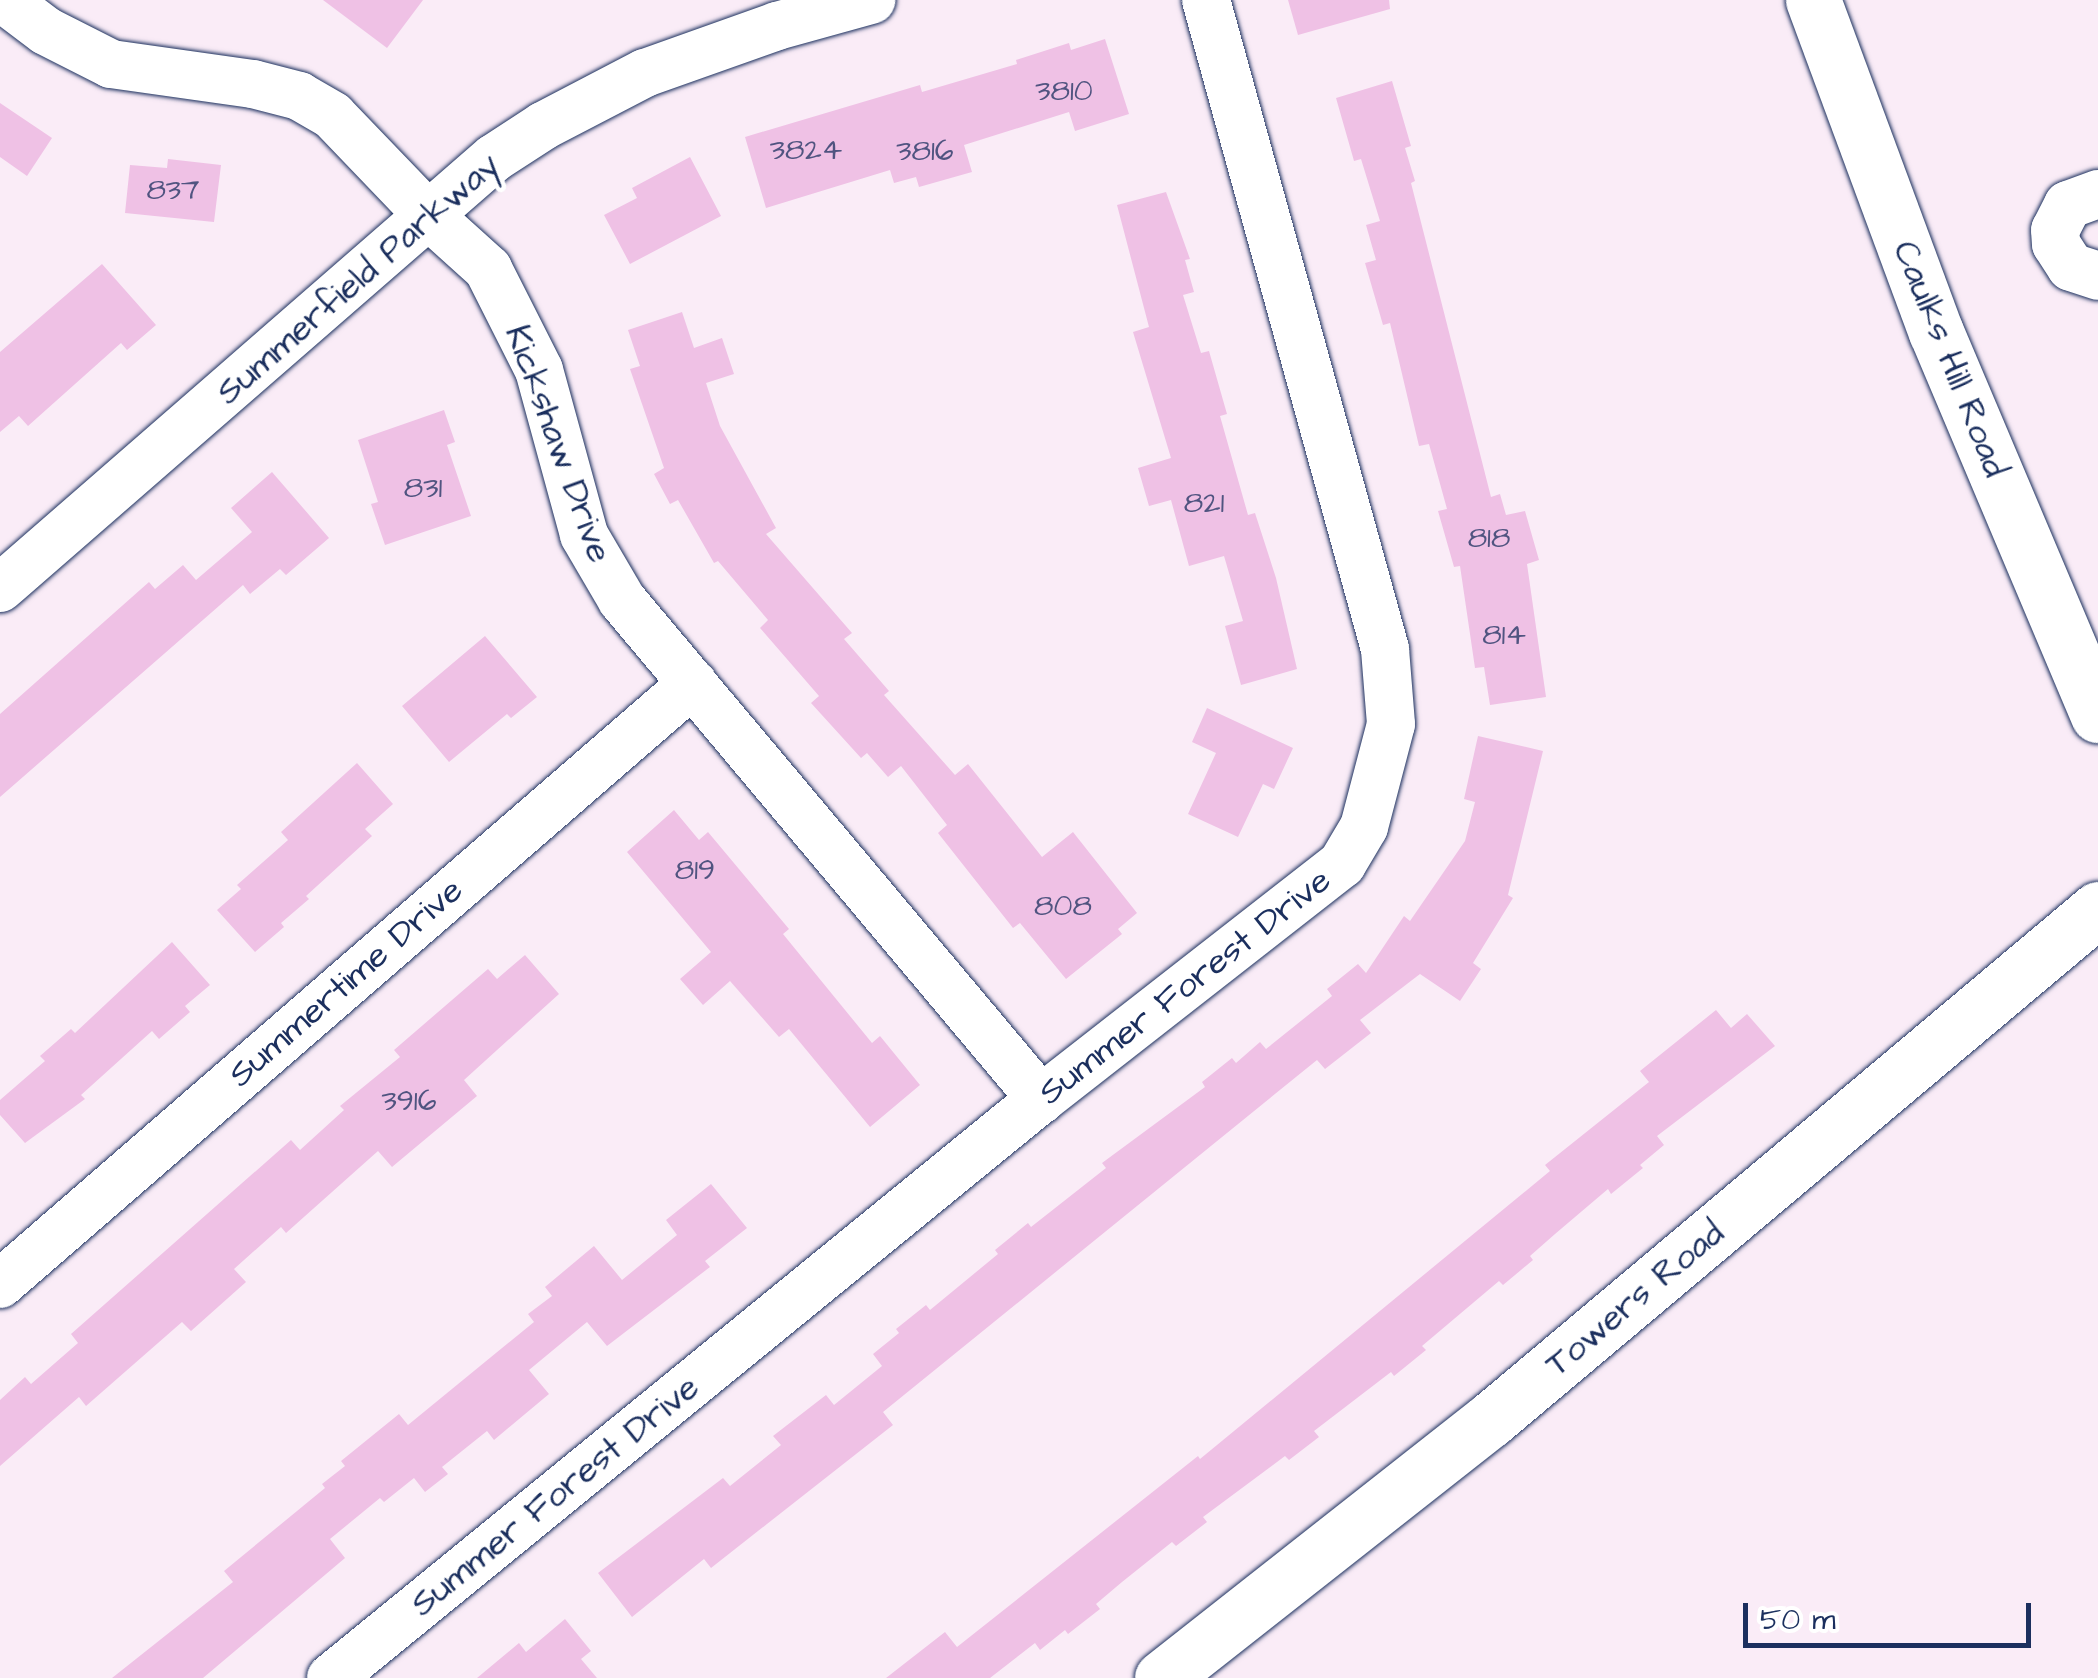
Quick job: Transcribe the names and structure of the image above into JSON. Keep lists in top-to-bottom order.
{
  "streets": {
    "main road": ["Caulks Hill Road", "Towers Road"],
    "street": [
      "Summerfield Parkway",
      "Kickshaw Drive",
      "Summertime Drive",
      "Summer Forest Drive"
    ]
  },
  "crossings": [
    ["Summerfield Parkway", "Kickshaw Drive"],
    ["Kickshaw Drive", "Summertime Drive"],
    ["Kickshaw Drive", "Summer Forest Drive"]
  ],
  "house_numbers": [
    "3810",
    "3824",
    "3816",
    "837",
    "831",
    "821",
    "818",
    "814",
    "819",
    "808",
    "3916"
  ],
  "scale_bar": "50 m"
}
